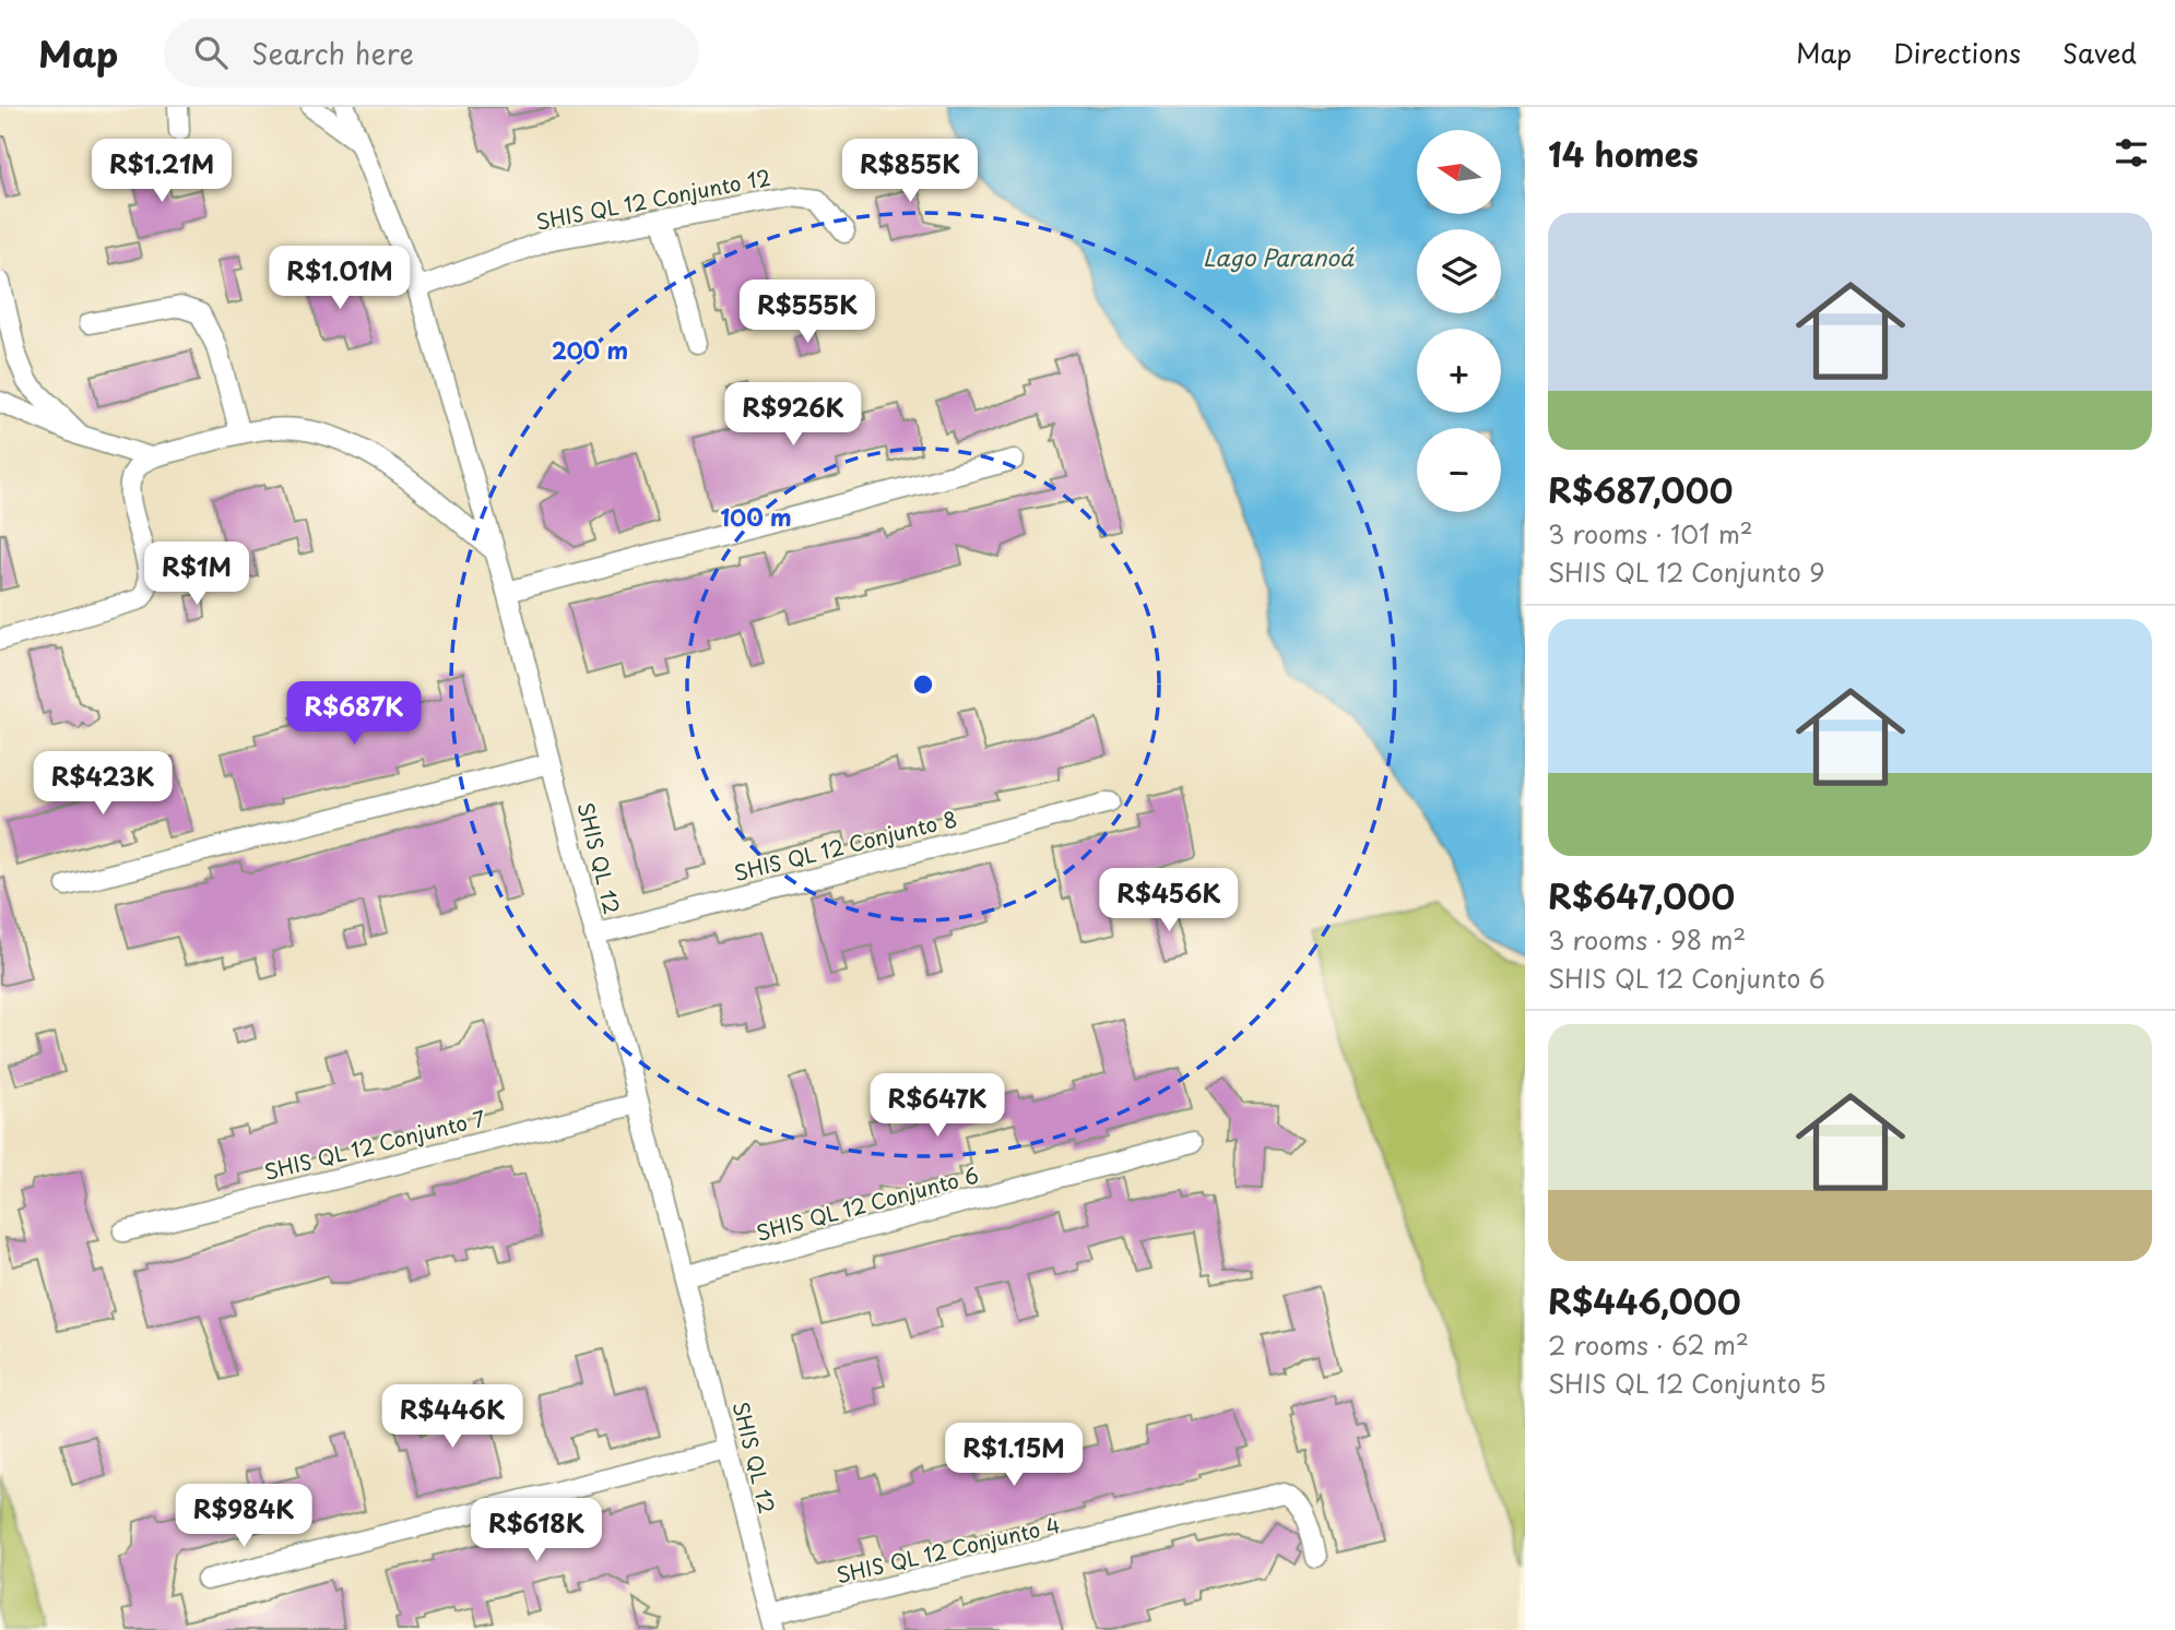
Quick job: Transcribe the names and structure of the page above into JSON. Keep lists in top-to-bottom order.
{
  "streets": {
    "street": [
      "SHIS QL 12 Conjunto 12",
      "SHIS QL 12 Conjunto 8",
      "SHIS QL 12",
      "SHIS QL 12 Conjunto 7",
      "SHIS QL 12 Conjunto 6",
      "SHIS QL 12 Conjunto 4"
    ]
  },
  "crossings": [
    ["SHIS QL 12 Conjunto 12", "SHIS QL 12"],
    ["SHIS QL 12 Conjunto 8", "SHIS QL 12"],
    ["SHIS QL 12", "SHIS QL 12 Conjunto 7"],
    ["SHIS QL 12", "SHIS QL 12 Conjunto 6"],
    ["SHIS QL 12", "SHIS QL 12 Conjunto 4"]
  ],
  "water": ["Lago Paranoá"],
  "north": "left",
  "page": {
    "header": "Map",
    "search": "Search here",
    "nav": ["Map", "Directions", "Saved"],
    "heading": "14 homes",
    "map_buttons": ["+", "−"],
    "price": [
      "R$1.21M",
      "R$855K",
      "R$1.01M",
      "R$555K",
      "R$926K",
      "R$1M",
      "R$687K",
      "R$423K",
      "R$456K",
      "R$647K",
      "R$446K",
      "R$1.15M",
      "R$984K",
      "R$618K"
    ],
    "list": [
      {
        "name": "R$687,000",
        "note": "3 rooms · 101 m² · SHIS QL 12 Conjunto 9"
      },
      {
        "name": "R$647,000",
        "note": "3 rooms · 98 m² · SHIS QL 12 Conjunto 6"
      },
      {
        "name": "R$446,000",
        "note": "2 rooms · 62 m² · SHIS QL 12 Conjunto 5"
      }
    ]
  },
  "rings": ["200 m", "100 m"]
}
